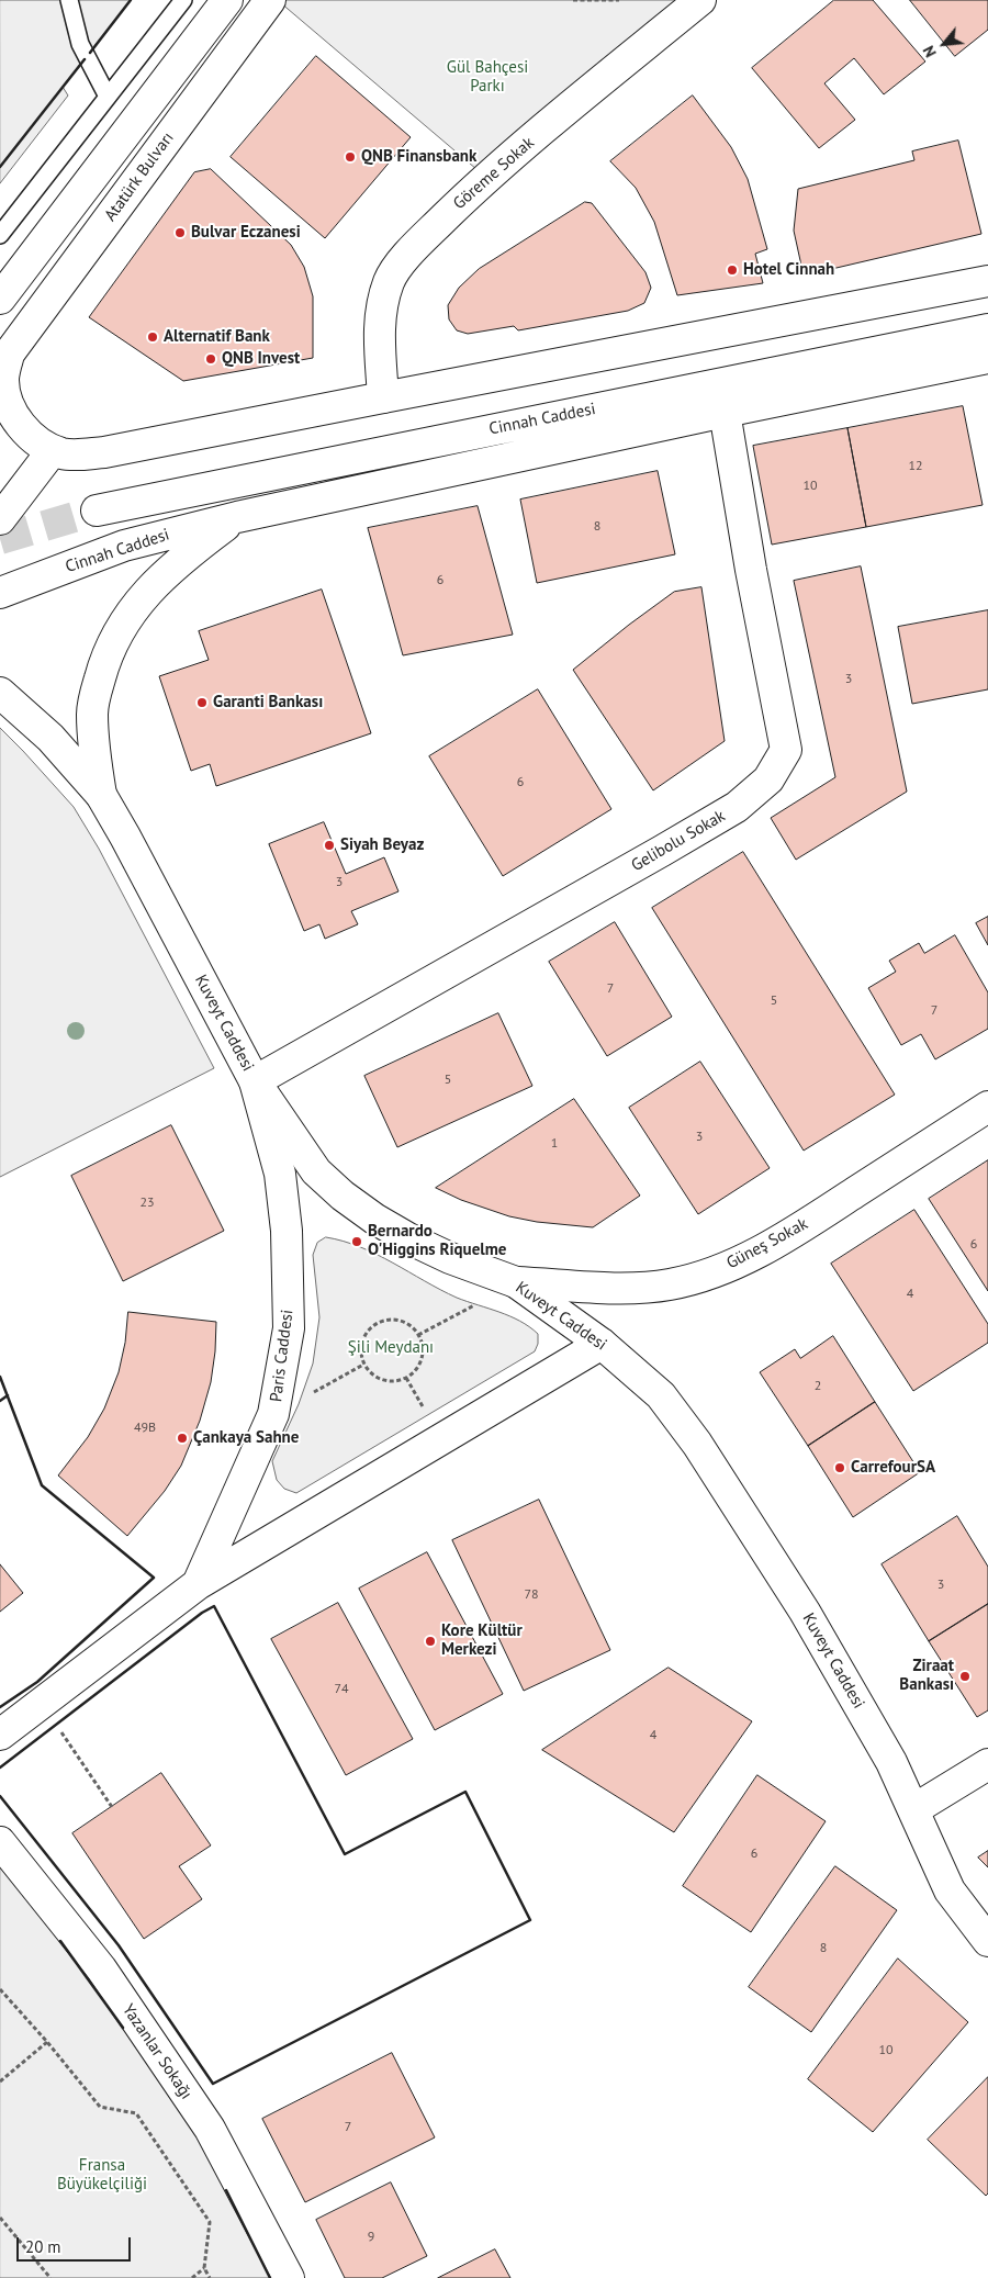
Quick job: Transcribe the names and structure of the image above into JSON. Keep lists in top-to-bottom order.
{
  "streets": {
    "main road": [
      "Göreme Sokak",
      "Atatürk Bulvarı",
      "Cinnah Caddesi",
      "Gelibolu Sokak",
      "Kuveyt Caddesi",
      "Güneş Sokak",
      "Paris Caddesi",
      "Yazanlar Sokağı"
    ]
  },
  "crossings": [
    ["Cinnah Caddesi", "Gelibolu Sokak"],
    ["Gelibolu Sokak", "Kuveyt Caddesi"],
    ["Gelibolu Sokak", "Paris Caddesi"],
    ["Kuveyt Caddesi", "Güneş Sokak"],
    ["Kuveyt Caddesi", "Paris Caddesi"]
  ],
  "parks": ["Gül Bahçesi Parkı", "Şili Meydanı", "Fransa Büyükelçiliği"],
  "places": [
    "QNB Finansbank",
    "Bulvar Eczanesi",
    "Hotel Cinnah",
    "Alternatif Bank",
    "QNB Invest",
    "Garanti Bankası",
    "Siyah Beyaz",
    "Bernardo O'Higgins Riquelme",
    "Çankaya Sahne",
    "CarrefourSA",
    "Kore Kültür Merkezi",
    "Ziraat Bankası"
  ],
  "house_numbers": [
    "12",
    "10",
    "8",
    "6",
    "3",
    "6",
    "3",
    "7",
    "5",
    "7",
    "5",
    "3",
    "1",
    "23",
    "6",
    "4",
    "2",
    "49B",
    "3",
    "78",
    "74",
    "4",
    "6",
    "8",
    "10",
    "7",
    "9"
  ],
  "scale_bar": "20 m",
  "north": "bottom left"
}
